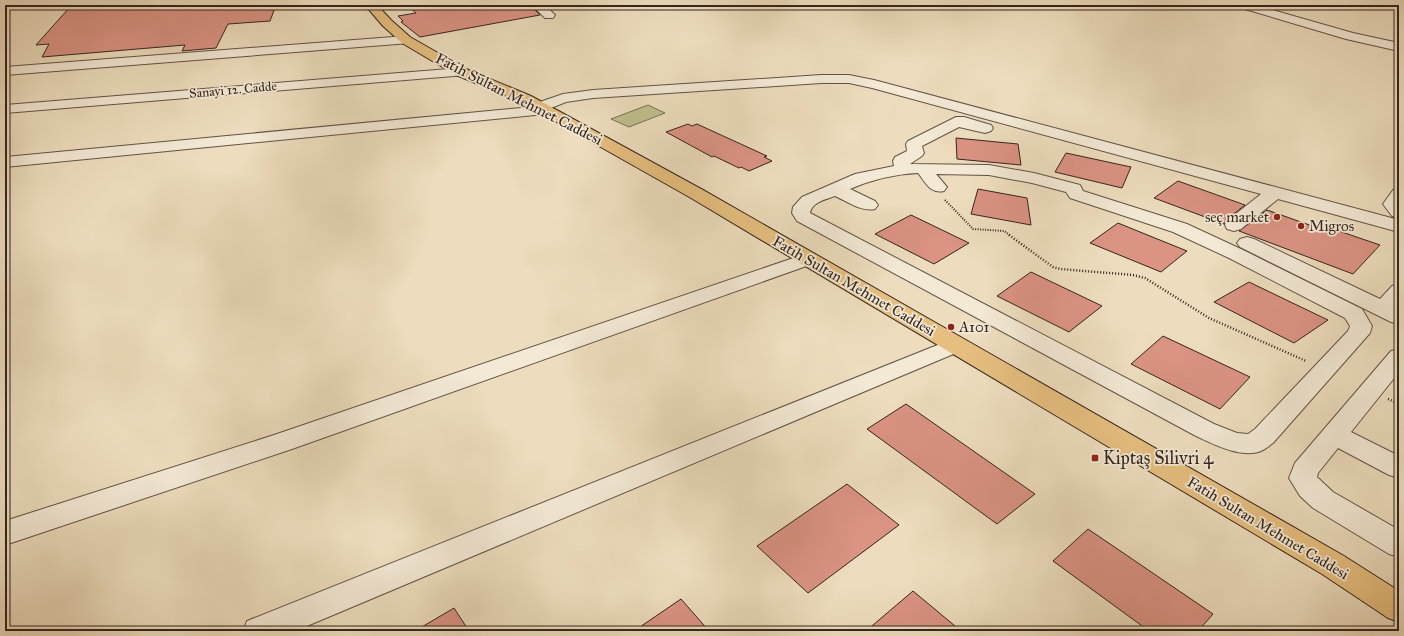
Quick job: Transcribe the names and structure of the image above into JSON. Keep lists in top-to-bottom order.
{
  "streets": {
    "main road": ["Fatih Sultan Mehmet Caddesi"],
    "street": ["Sanayi 12. Cadde"]
  },
  "crossings": [
    ["Sanayi 12. Cadde", "Fatih Sultan Mehmet Caddesi"]
  ],
  "places": {
    "other": ["seç market", "Migros", "A101"],
    "transit": ["Kiptaş Silivri 4"]
  }
}
